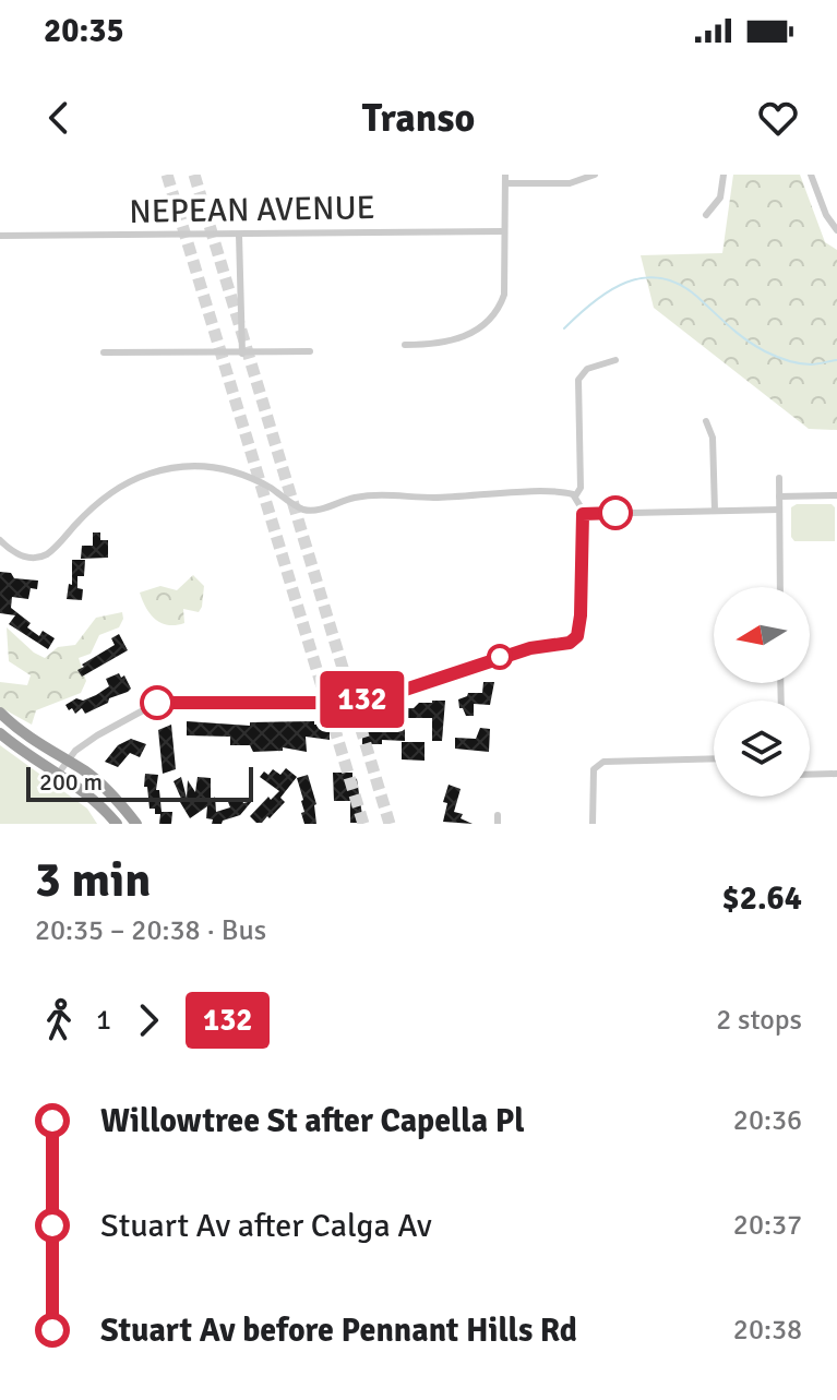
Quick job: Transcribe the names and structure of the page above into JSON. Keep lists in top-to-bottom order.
{
  "streets": {
    "street": ["NEPEAN AVENUE"]
  },
  "lines": ["bus line 132"],
  "scale_bar": "200 m",
  "north": "left",
  "page": {
    "status": "20:35",
    "header": "Transo",
    "on_map": "132",
    "scale": "200 m",
    "heading": ["3 min", "20:35 – 20:38 · Bus", "$2.64"],
    "legs": ["1", "132", "2 stops"],
    "list": [
      {
        "name": "Willowtree St after Capella Pl",
        "value": "20:36"
      },
      {
        "name": "Stuart Av after Calga Av",
        "value": "20:37"
      },
      {
        "name": "Stuart Av before Pennant Hills Rd",
        "value": "20:38"
      }
    ]
  }
}
